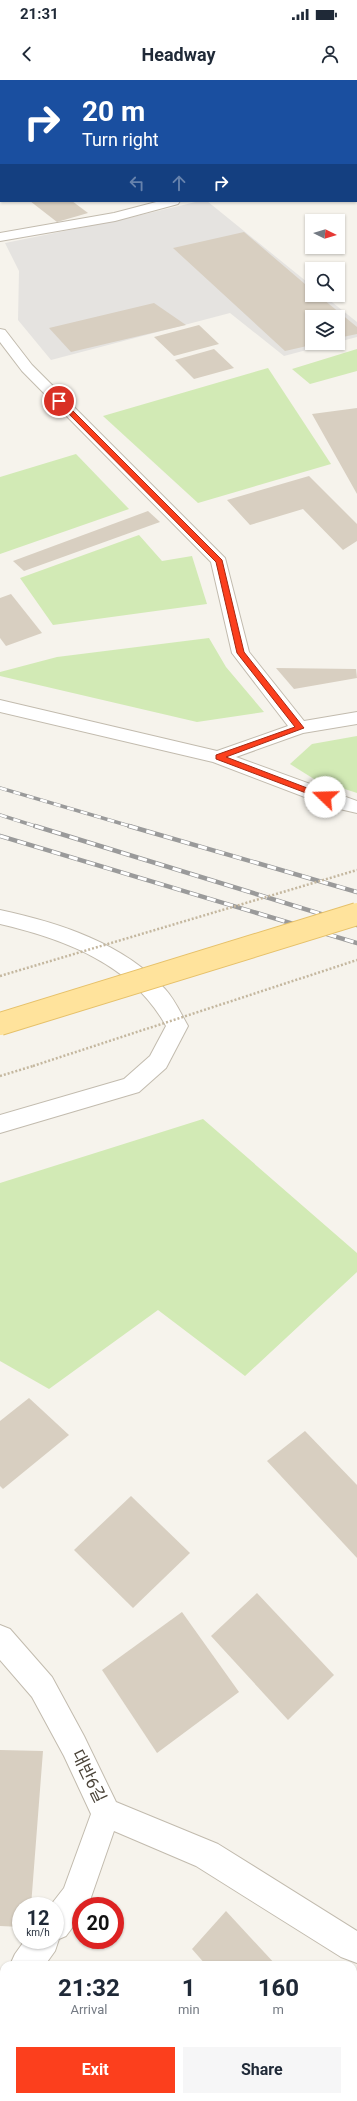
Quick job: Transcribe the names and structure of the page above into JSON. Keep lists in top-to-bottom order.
{
  "streets": {
    "street": ["대반6길"]
  },
  "north": "right",
  "page": {
    "status": "21:31",
    "header": "Headway",
    "turn": ["20 m", "Turn right"],
    "speed": "12 km/h",
    "limit": "20",
    "eta": [
      "21:32",
      "Arrival",
      "1",
      "min",
      "160",
      "m"
    ],
    "buttons": ["Exit", "Share"]
  }
}
